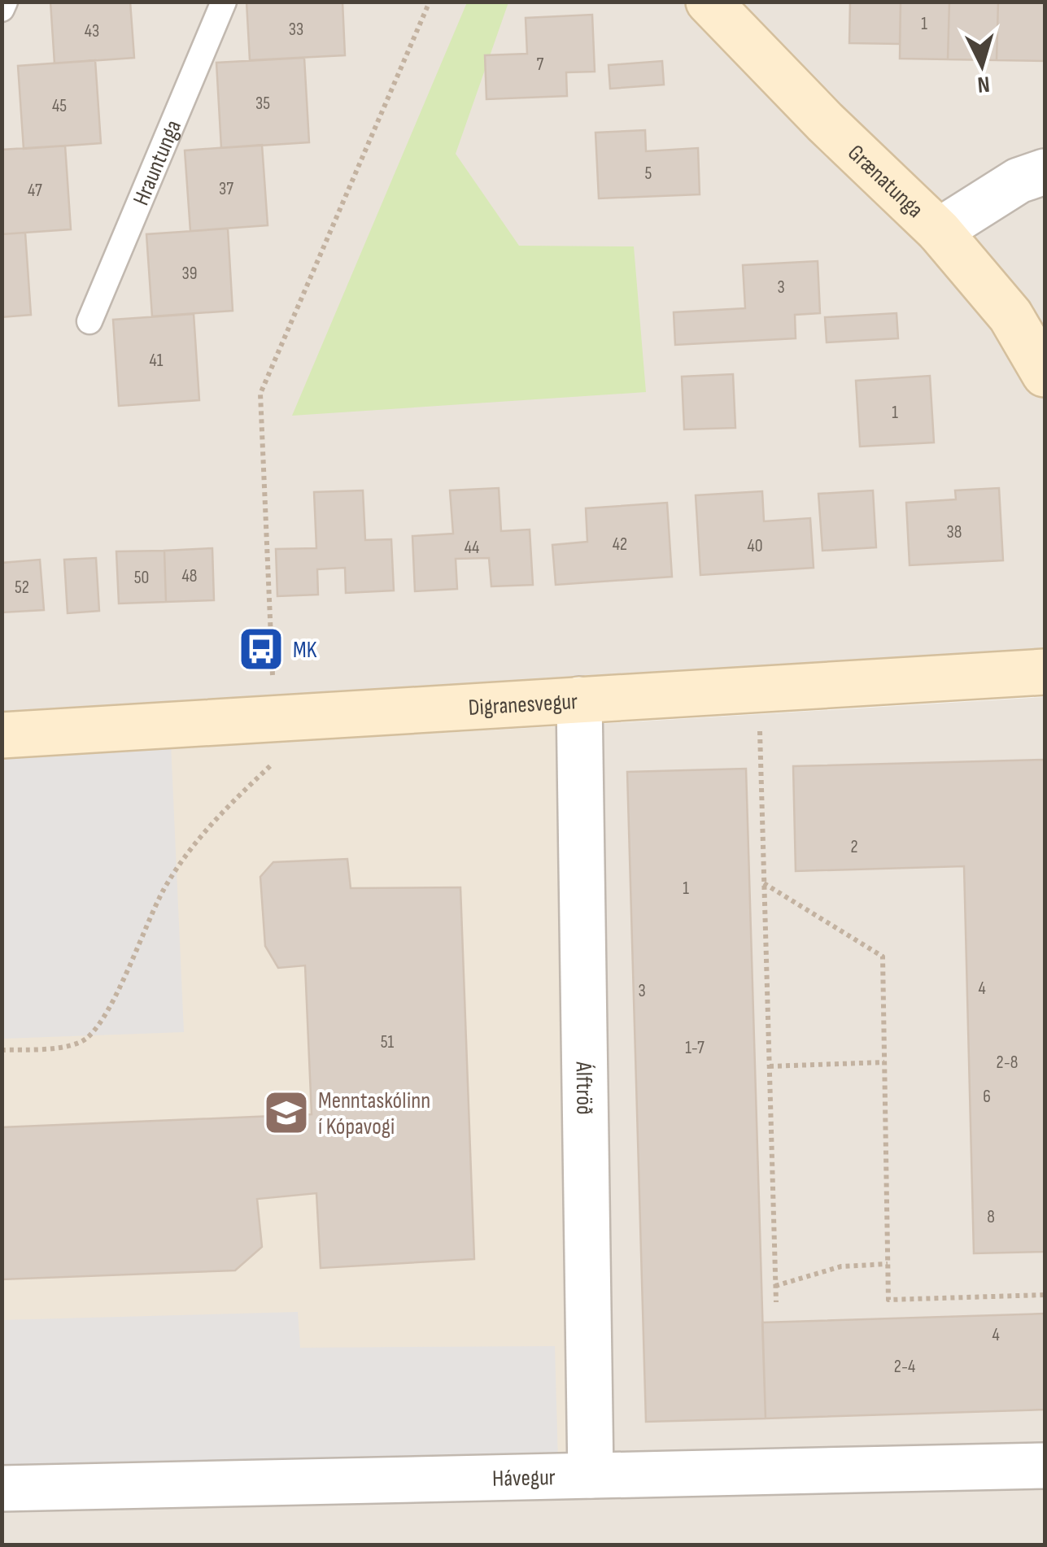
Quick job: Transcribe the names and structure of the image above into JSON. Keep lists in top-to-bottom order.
{
  "streets": {
    "street": [
      "Grænatunga",
      "Digranesvegur",
      "Álftröð",
      "Hávegur"
    ],
    "lane": ["Hrauntunga"]
  },
  "crossings": [
    ["Digranesvegur", "Álftröð"],
    ["Álftröð", "Hávegur"]
  ],
  "places": {
    "bus stop": ["MK"],
    "school or university": ["Menntaskólinn í Kópavogi"]
  },
  "house_numbers": [
    "1",
    "33",
    "43",
    "7",
    "35",
    "45",
    "5",
    "37",
    "47",
    "39",
    "3",
    "41",
    "1",
    "38",
    "42",
    "40",
    "44",
    "48",
    "50",
    "52",
    "2",
    "1",
    "4",
    "3",
    "51",
    "1-7",
    "2-8",
    "6",
    "8",
    "4",
    "2-4"
  ],
  "north": "bottom"
}
